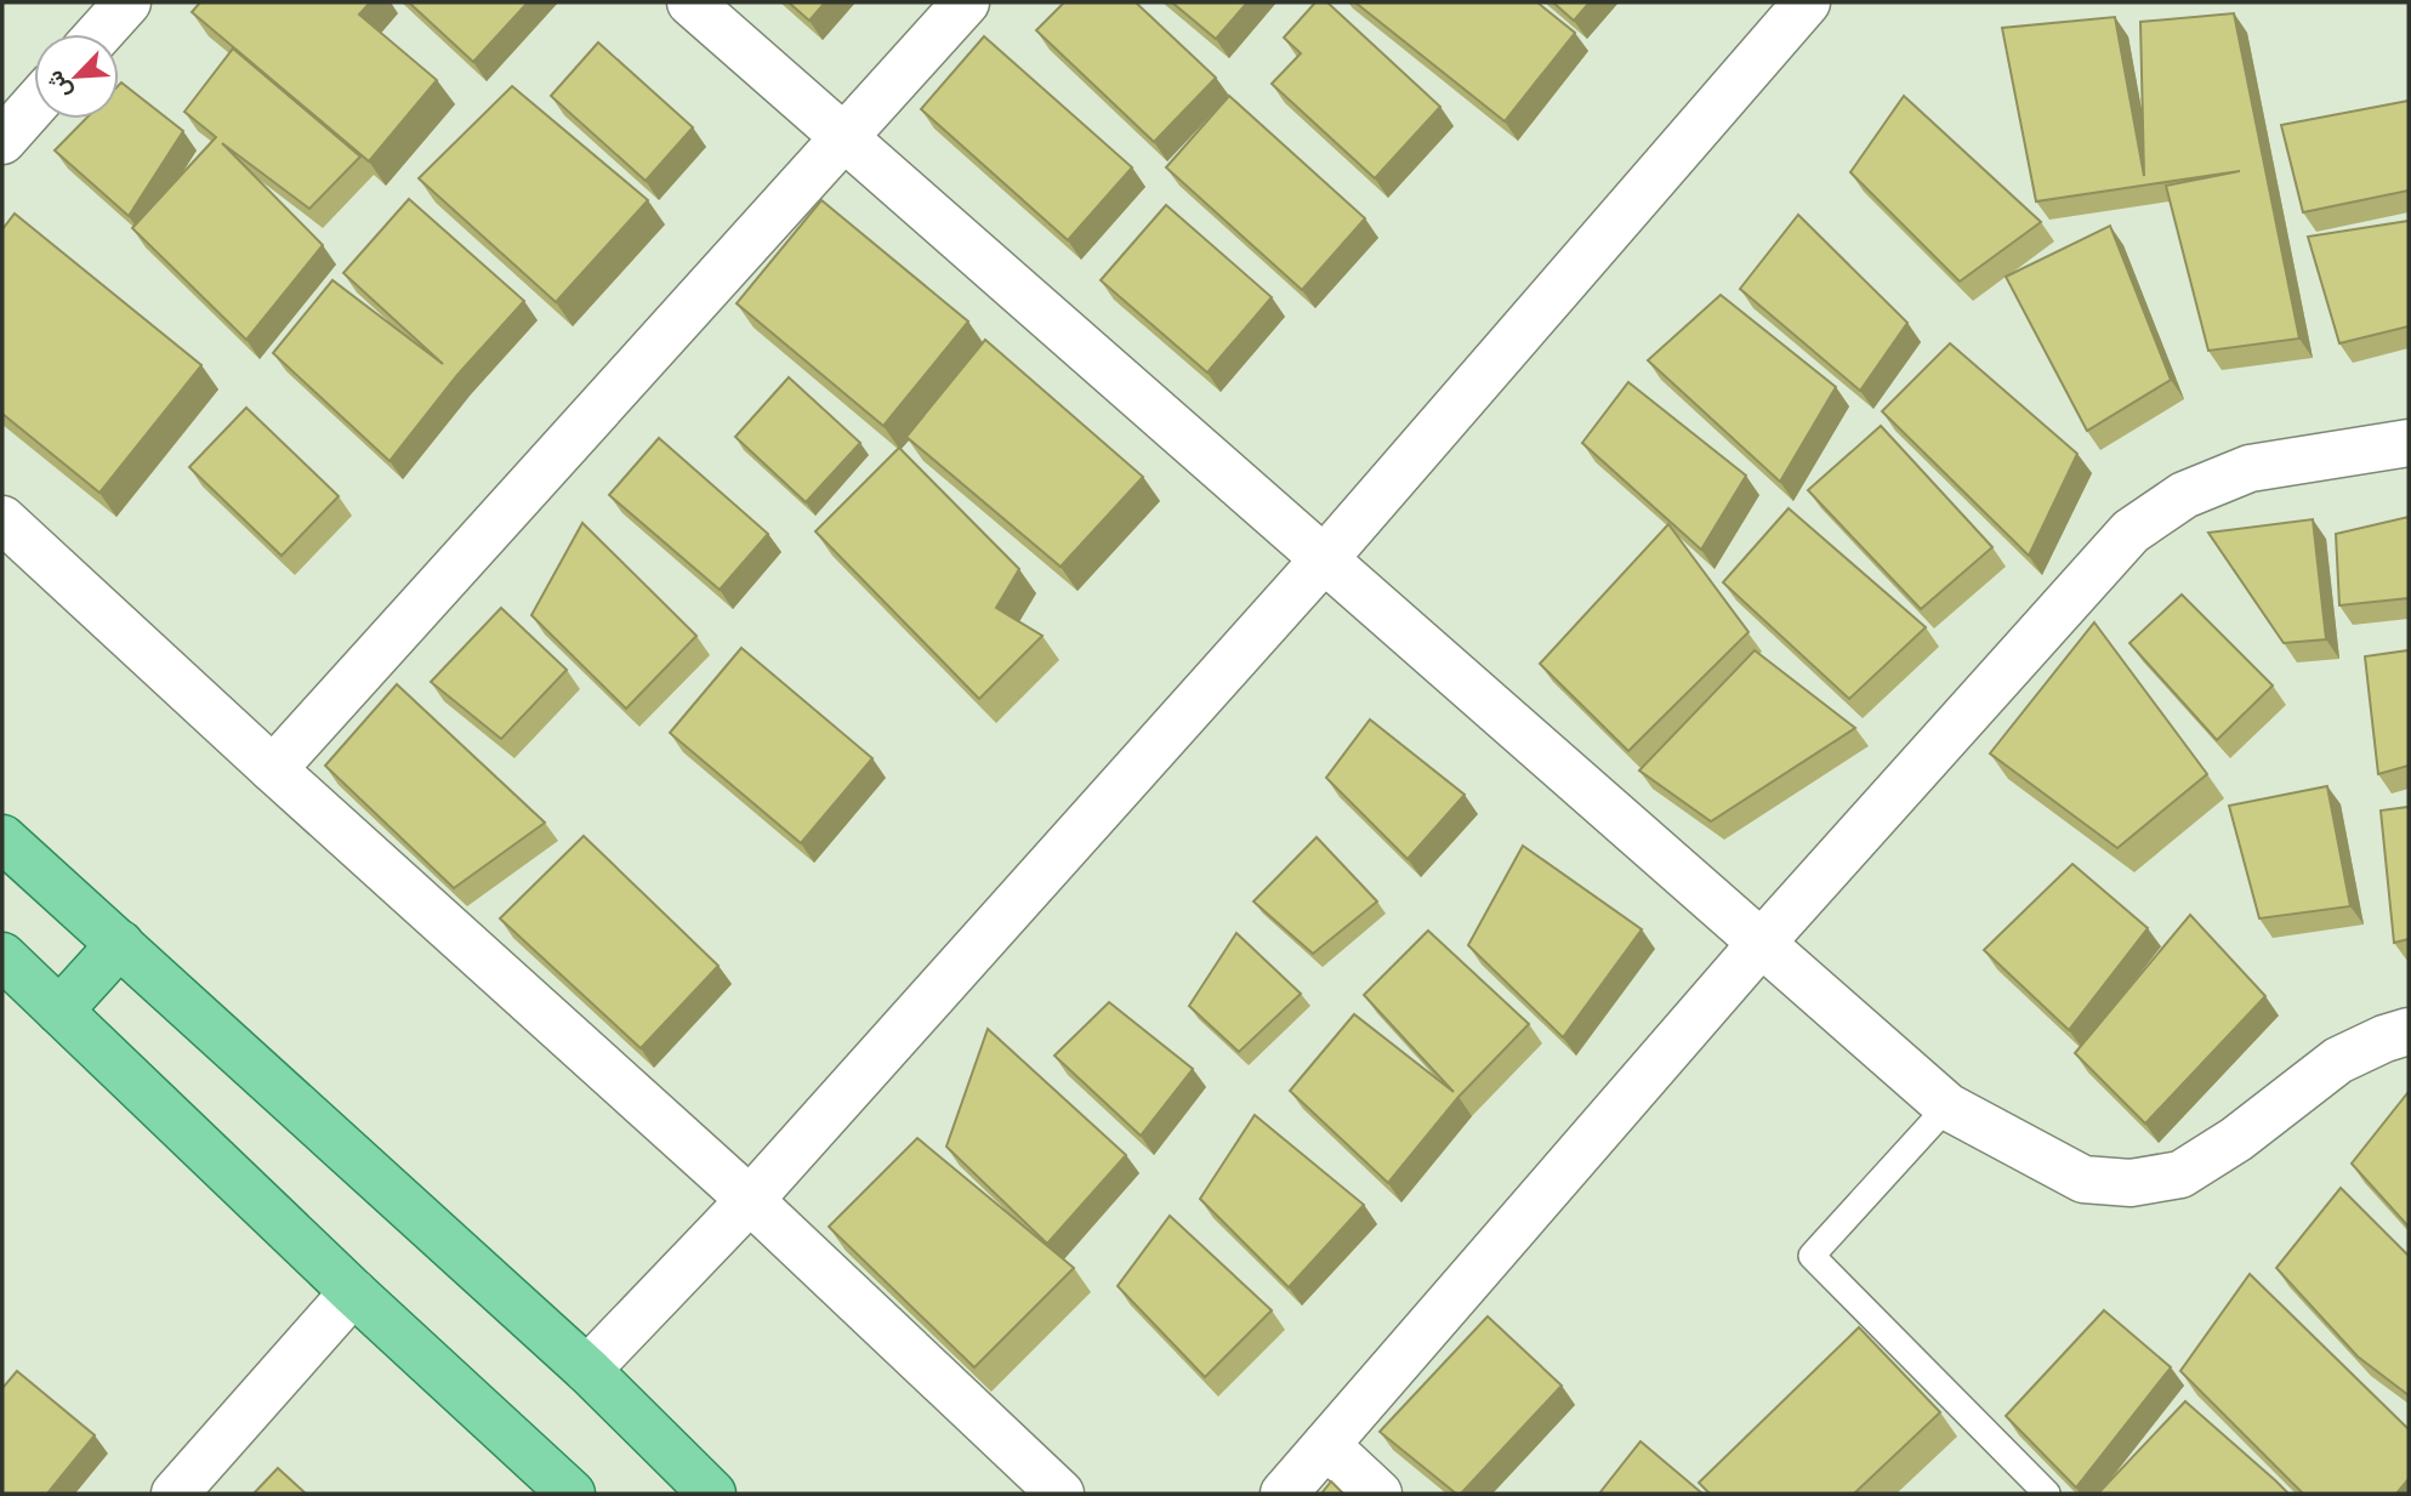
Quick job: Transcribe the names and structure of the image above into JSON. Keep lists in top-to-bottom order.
{
  "north": "bottom left"
}
